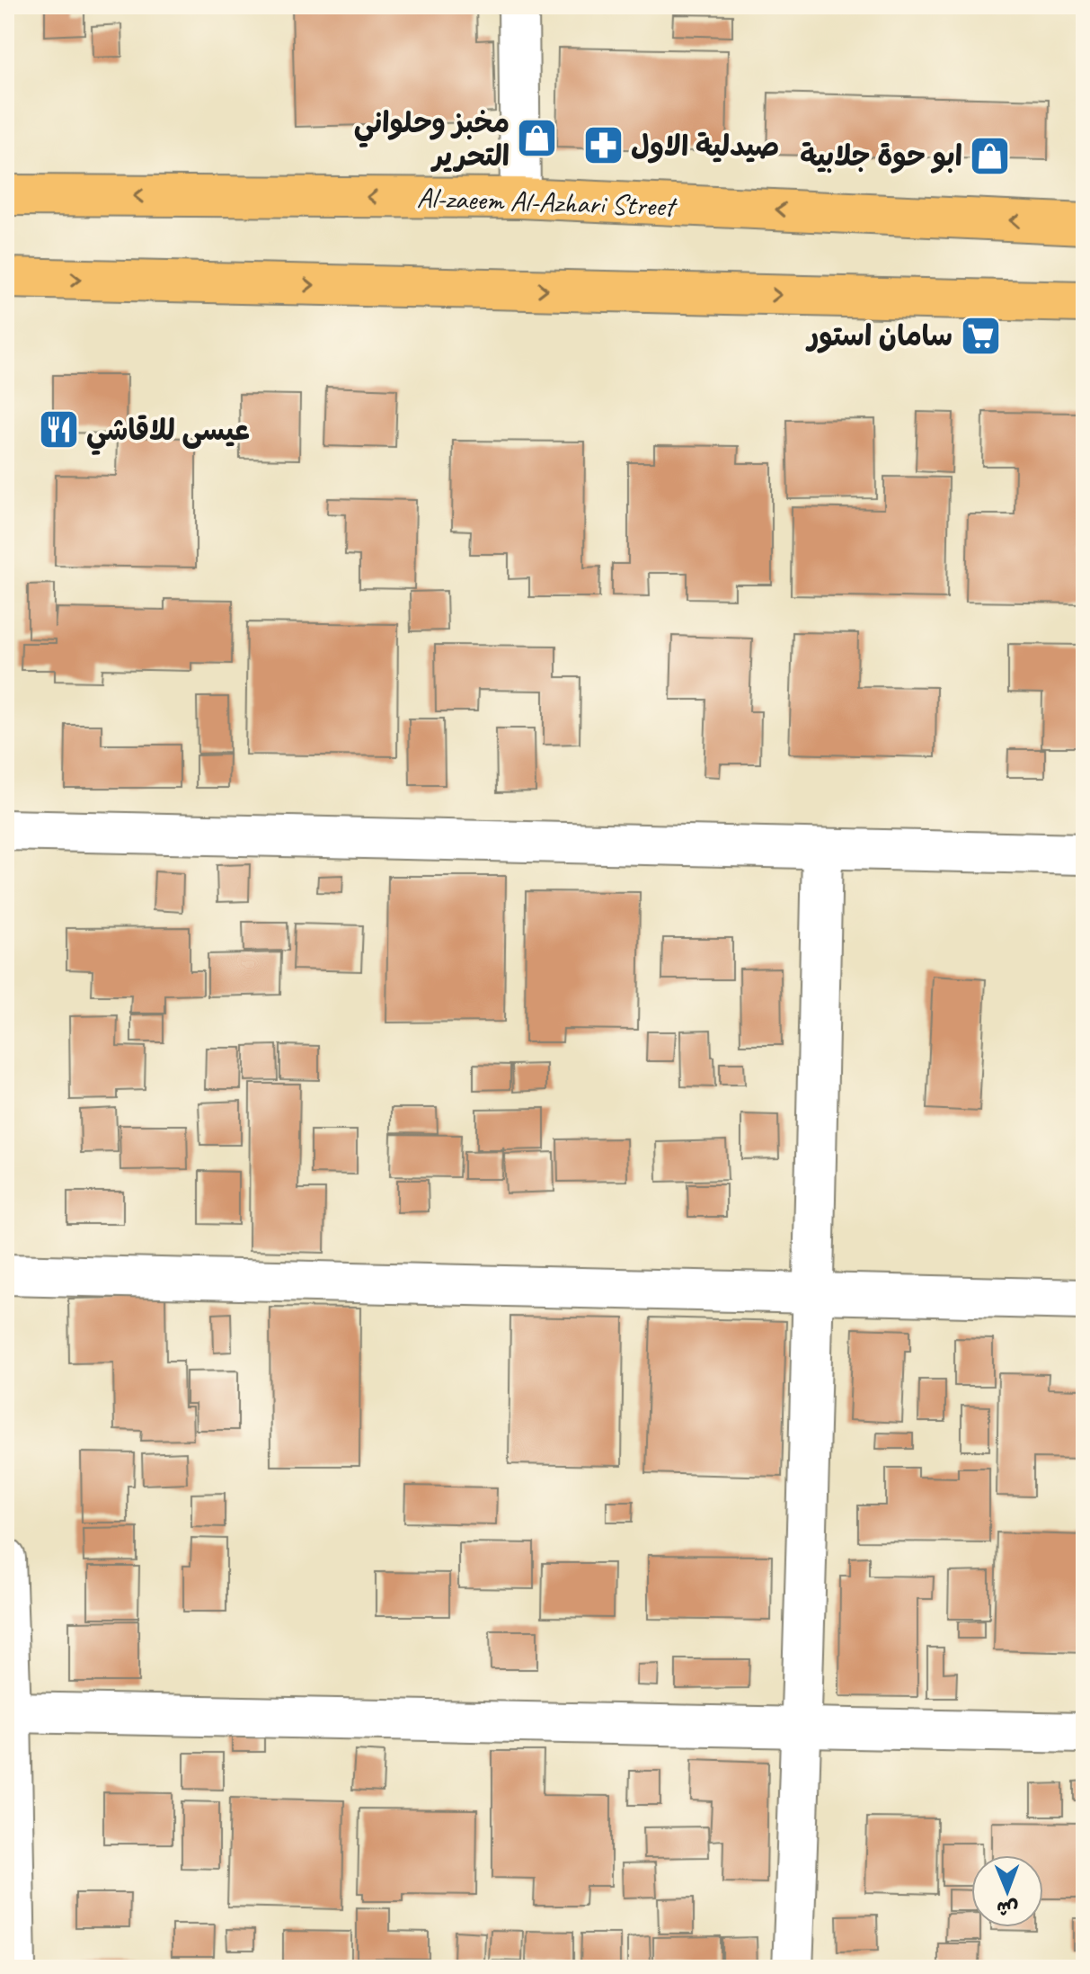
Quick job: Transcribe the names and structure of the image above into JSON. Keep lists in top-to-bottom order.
{
  "streets": {
    "main road": ["Al-zaeem Al-Azhari Street"]
  },
  "places": {
    "shop": ["مخبز وحلواني التحرير", "ابو حوة جلابية"],
    "pharmacy": ["صيدلية الاول"],
    "supermarket": ["سامان استور"],
    "restaurant": ["عيسى للاقاشي"]
  },
  "north": "bottom"
}
